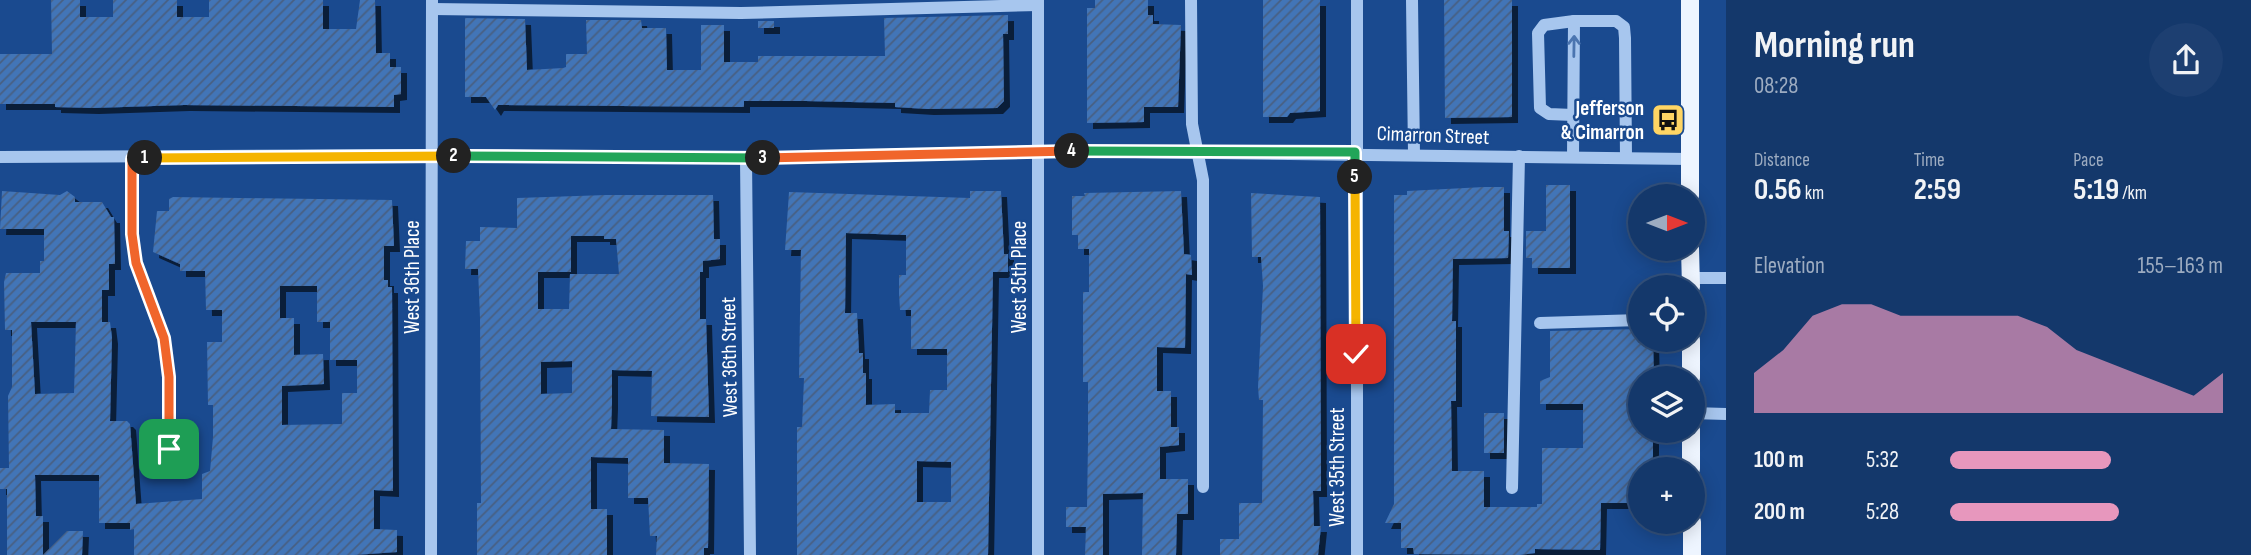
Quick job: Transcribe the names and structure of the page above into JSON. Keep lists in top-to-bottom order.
{
  "streets": {
    "street": [
      "Cimarron Street",
      "West 36th Place",
      "West 35th Place",
      "West 36th Street",
      "West 35th Street"
    ]
  },
  "crossings": [
    ["Cimarron Street", "West 36th Place"],
    ["Cimarron Street", "West 35th Place"],
    ["Cimarron Street", "West 36th Street"],
    ["Cimarron Street", "West 35th Street"]
  ],
  "places": {
    "bus stop": ["Jefferson & Cimarron"]
  },
  "north": "right",
  "page": {
    "heading": ["Morning run", "08:28"],
    "stats": [
      ["Distance", "0.56 km"],
      ["Time", "2:59"],
      ["Pace", "5:19 /km"]
    ],
    "pins": [
      "4",
      "2",
      "1",
      "3",
      "5"
    ],
    "map_buttons": "+",
    "chart": ["Elevation", "155–163 m"],
    "list": [
      {
        "name": "100 m",
        "note": "5:32"
      },
      {
        "name": "200 m",
        "note": "5:28"
      }
    ]
  }
}
